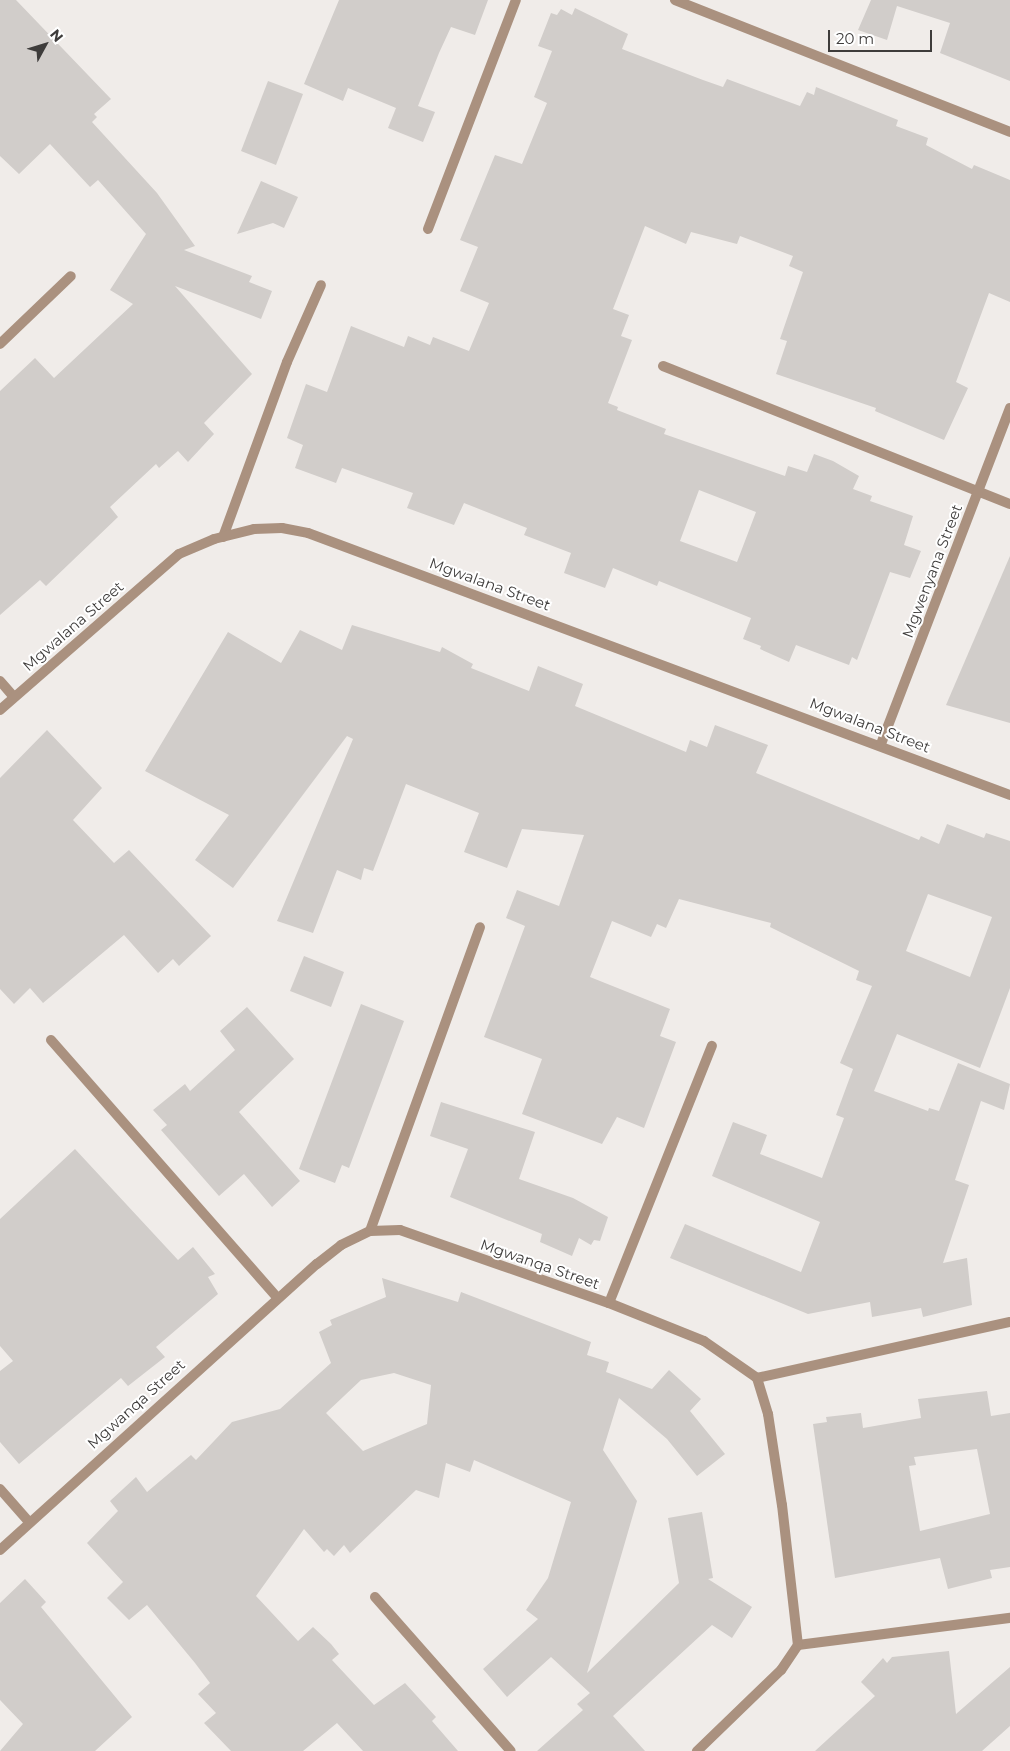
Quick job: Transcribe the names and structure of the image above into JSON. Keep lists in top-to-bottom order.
{
  "streets": {
    "street": ["Mgwenyana Street", "Mgwalana Street", "Mgwanqa Street"]
  },
  "crossings": [
    ["Mgwenyana Street", "Mgwalana Street"]
  ],
  "scale_bar": "20 m",
  "north": "top right"
}
